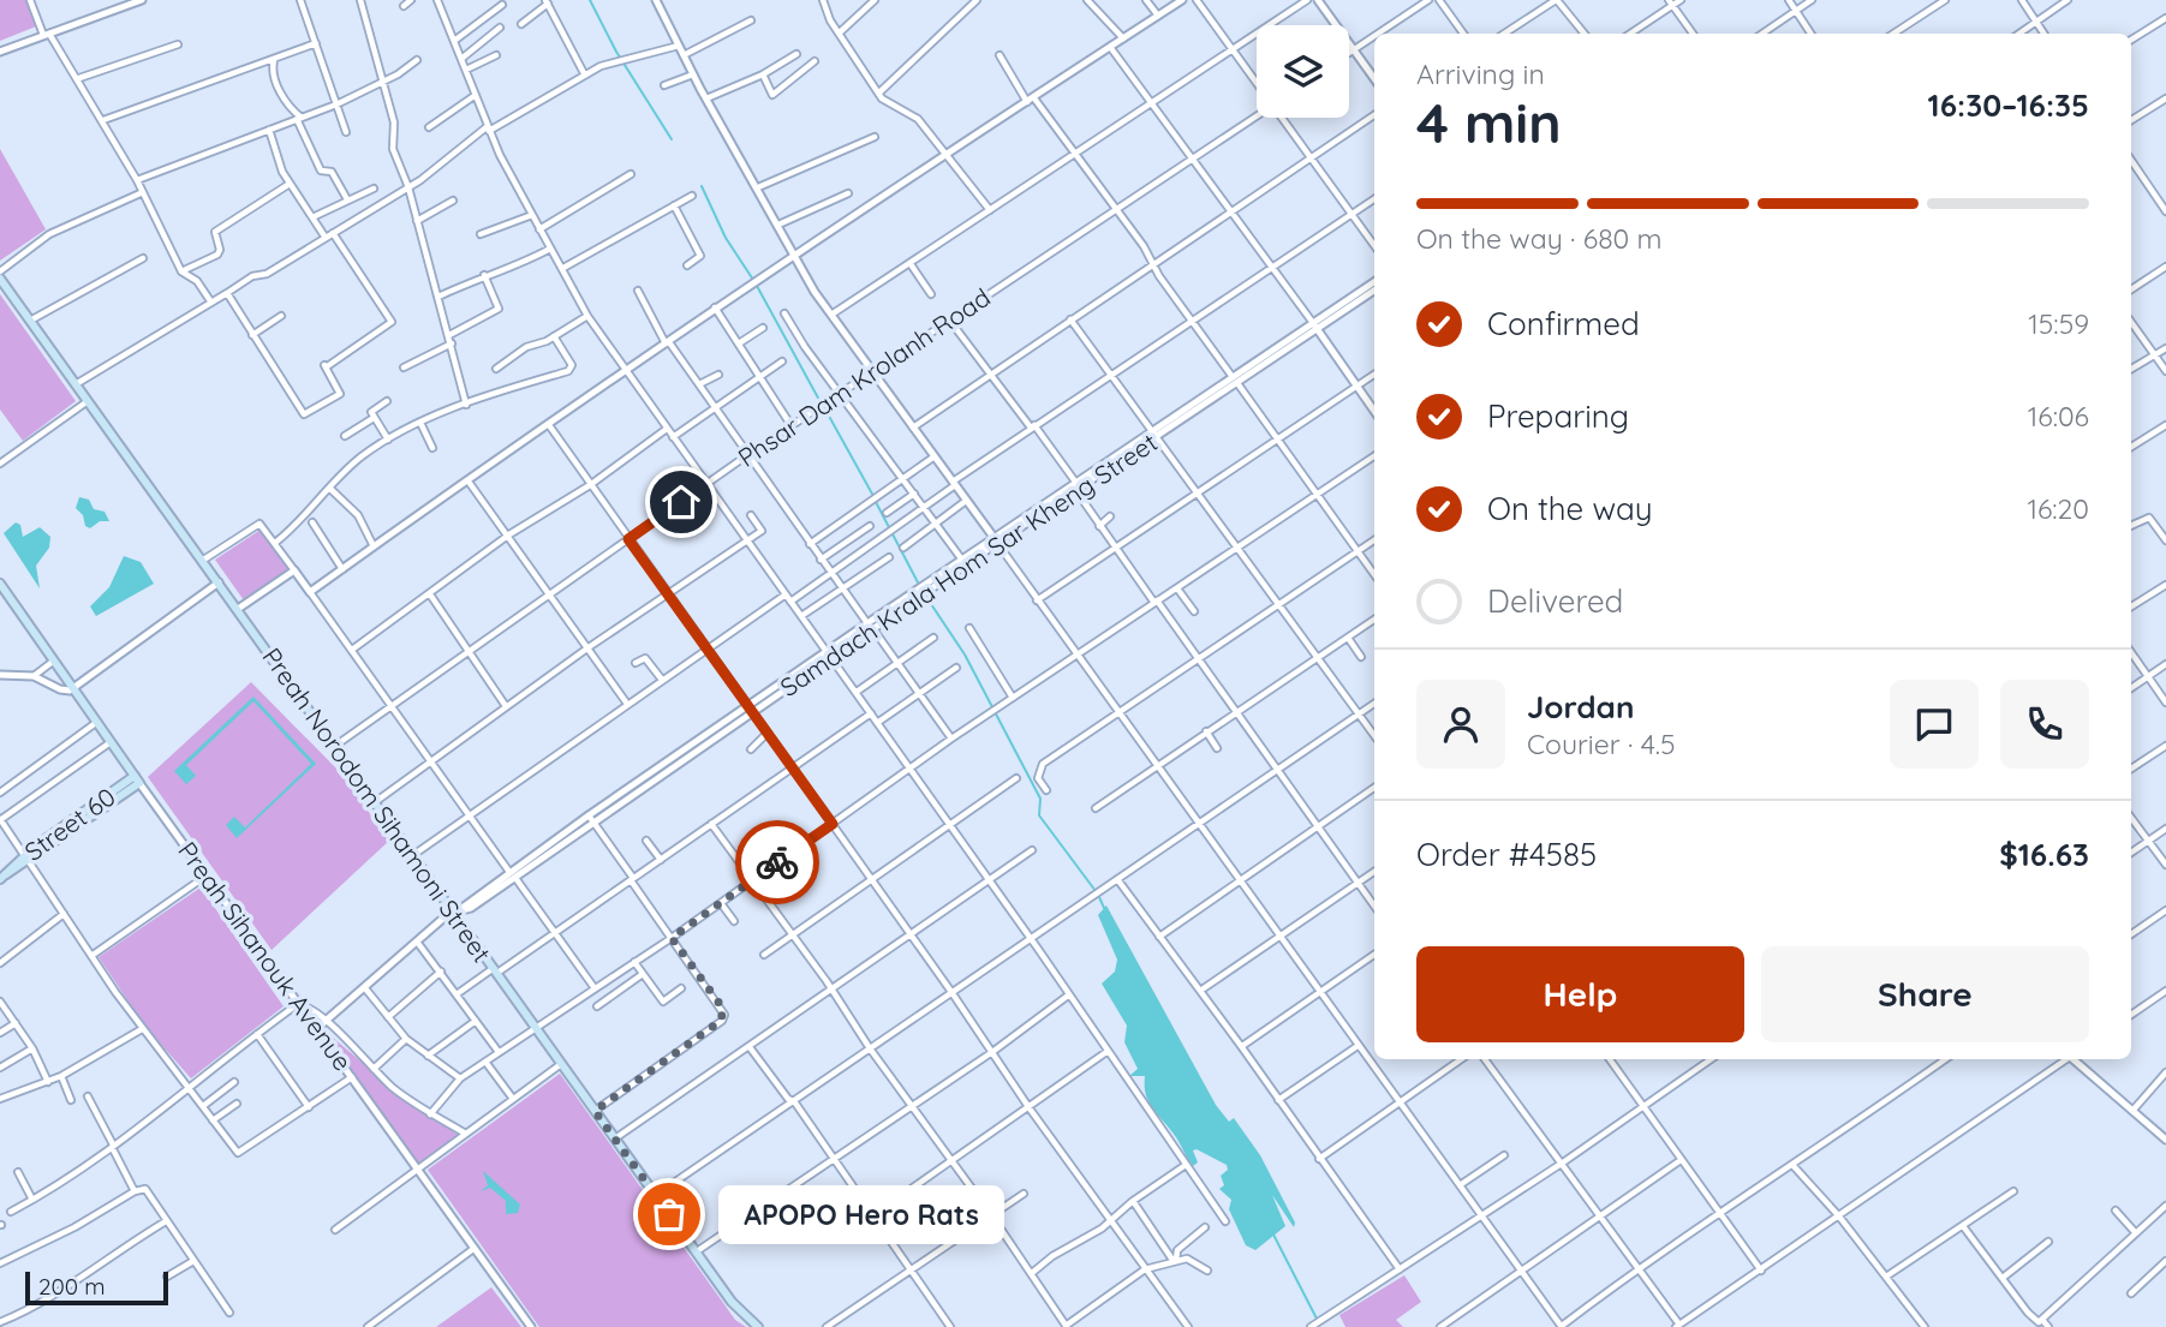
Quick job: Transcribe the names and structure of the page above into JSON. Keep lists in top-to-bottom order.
{
  "streets": {
    "main road": ["Preah Norodom Sihamoni Street", "Street 60", "Preah Sihanouk Avenue"],
    "street": ["Phsar Dam Krolanh Road", "Samdach Krala Hom Sar Kheng Street"]
  },
  "crossings": [
    ["Phsar Dam Krolanh Road", "Preah Norodom Sihamoni Street"],
    ["Samdach Krala Hom Sar Kheng Street", "Preah Norodom Sihamoni Street"],
    ["Samdach Krala Hom Sar Kheng Street", "Preah Sihanouk Avenue"],
    ["Street 60", "Preah Sihanouk Avenue"]
  ],
  "places": ["APOPO Hero Rats"],
  "scale_bar": "200 m",
  "page": {
    "heading": ["4 min", "Arriving in", "16:30–16:35"],
    "panel": [
      "Jordan",
      "Courier · 4.5",
      "Order #4585",
      "$16.63"
    ],
    "bar": "On the way · 680 m",
    "list": [
      ["Confirmed", "15:59"],
      ["Preparing", "16:06"],
      ["On the way", "16:20"],
      "Delivered"
    ],
    "buttons": ["Help", "Share"],
    "bubble": "APOPO Hero Rats",
    "scale": "200 m"
  }
}
